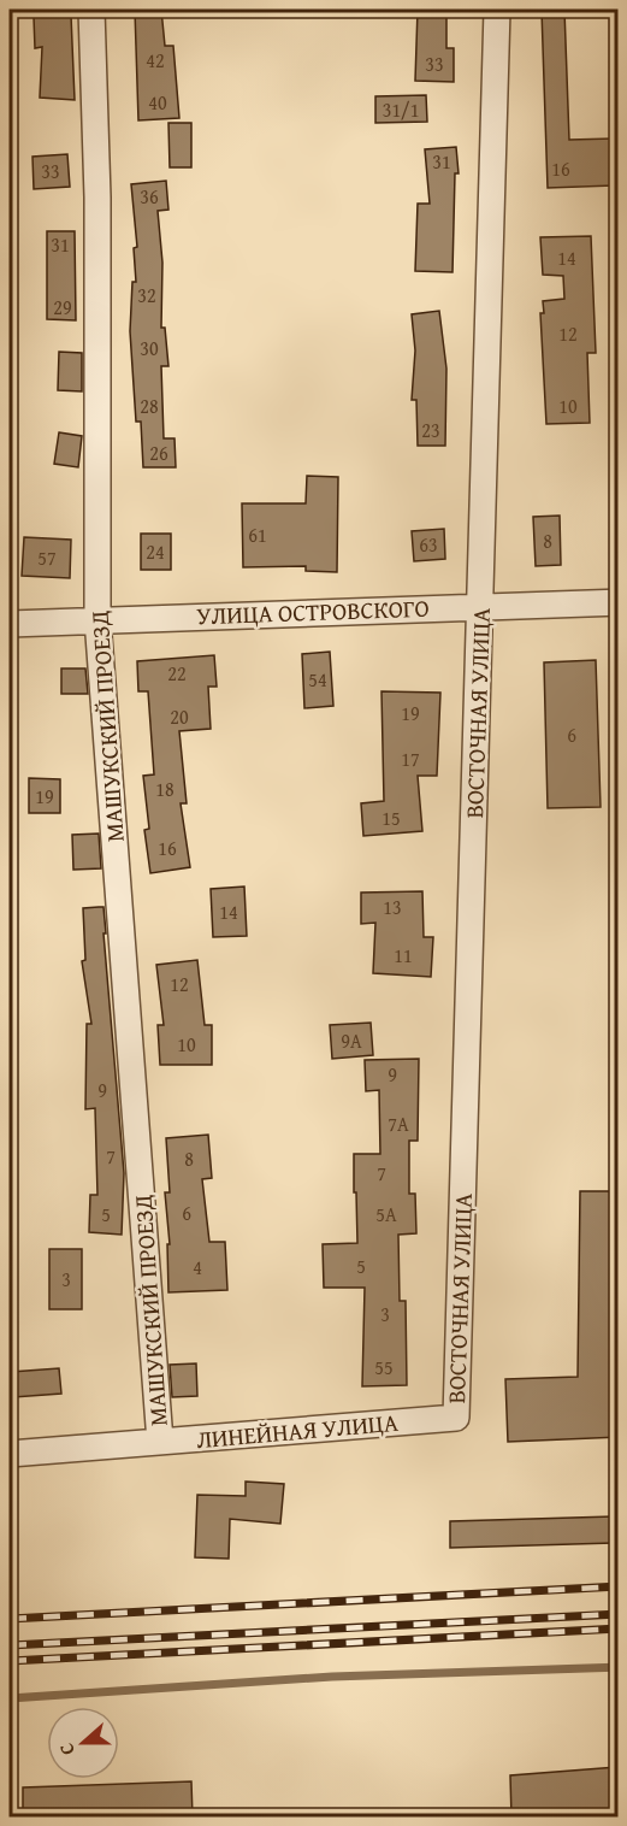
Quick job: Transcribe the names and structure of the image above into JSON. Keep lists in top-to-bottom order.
{
  "streets": {
    "street": [
      "УЛИЦА ОСТРОВСКОГО",
      "ВОСТОЧНАЯ УЛИЦА",
      "МАШУКСКИЙ ПРОЕЗД",
      "ЛИНЕЙНАЯ УЛИЦА"
    ]
  },
  "crossings": [
    ["УЛИЦА ОСТРОВСКОГО", "ВОСТОЧНАЯ УЛИЦА"],
    ["УЛИЦА ОСТРОВСКОГО", "МАШУКСКИЙ ПРОЕЗД"],
    ["ВОСТОЧНАЯ УЛИЦА", "ЛИНЕЙНАЯ УЛИЦА"],
    ["МАШУКСКИЙ ПРОЕЗД", "ЛИНЕЙНАЯ УЛИЦА"]
  ],
  "house_numbers": [
    "42",
    "33",
    "40",
    "31/1",
    "31",
    "16",
    "33",
    "36",
    "31",
    "14",
    "32",
    "29",
    "12",
    "30",
    "28",
    "10",
    "23",
    "26",
    "61",
    "8",
    "63",
    "24",
    "57",
    "22",
    "54",
    "19",
    "20",
    "6",
    "17",
    "18",
    "19",
    "15",
    "16",
    "13",
    "14",
    "11",
    "12",
    "9А",
    "10",
    "9",
    "9",
    "7А",
    "7",
    "8",
    "7",
    "6",
    "5",
    "5А",
    "5",
    "4",
    "3",
    "3",
    "55"
  ],
  "north": "left"
}
